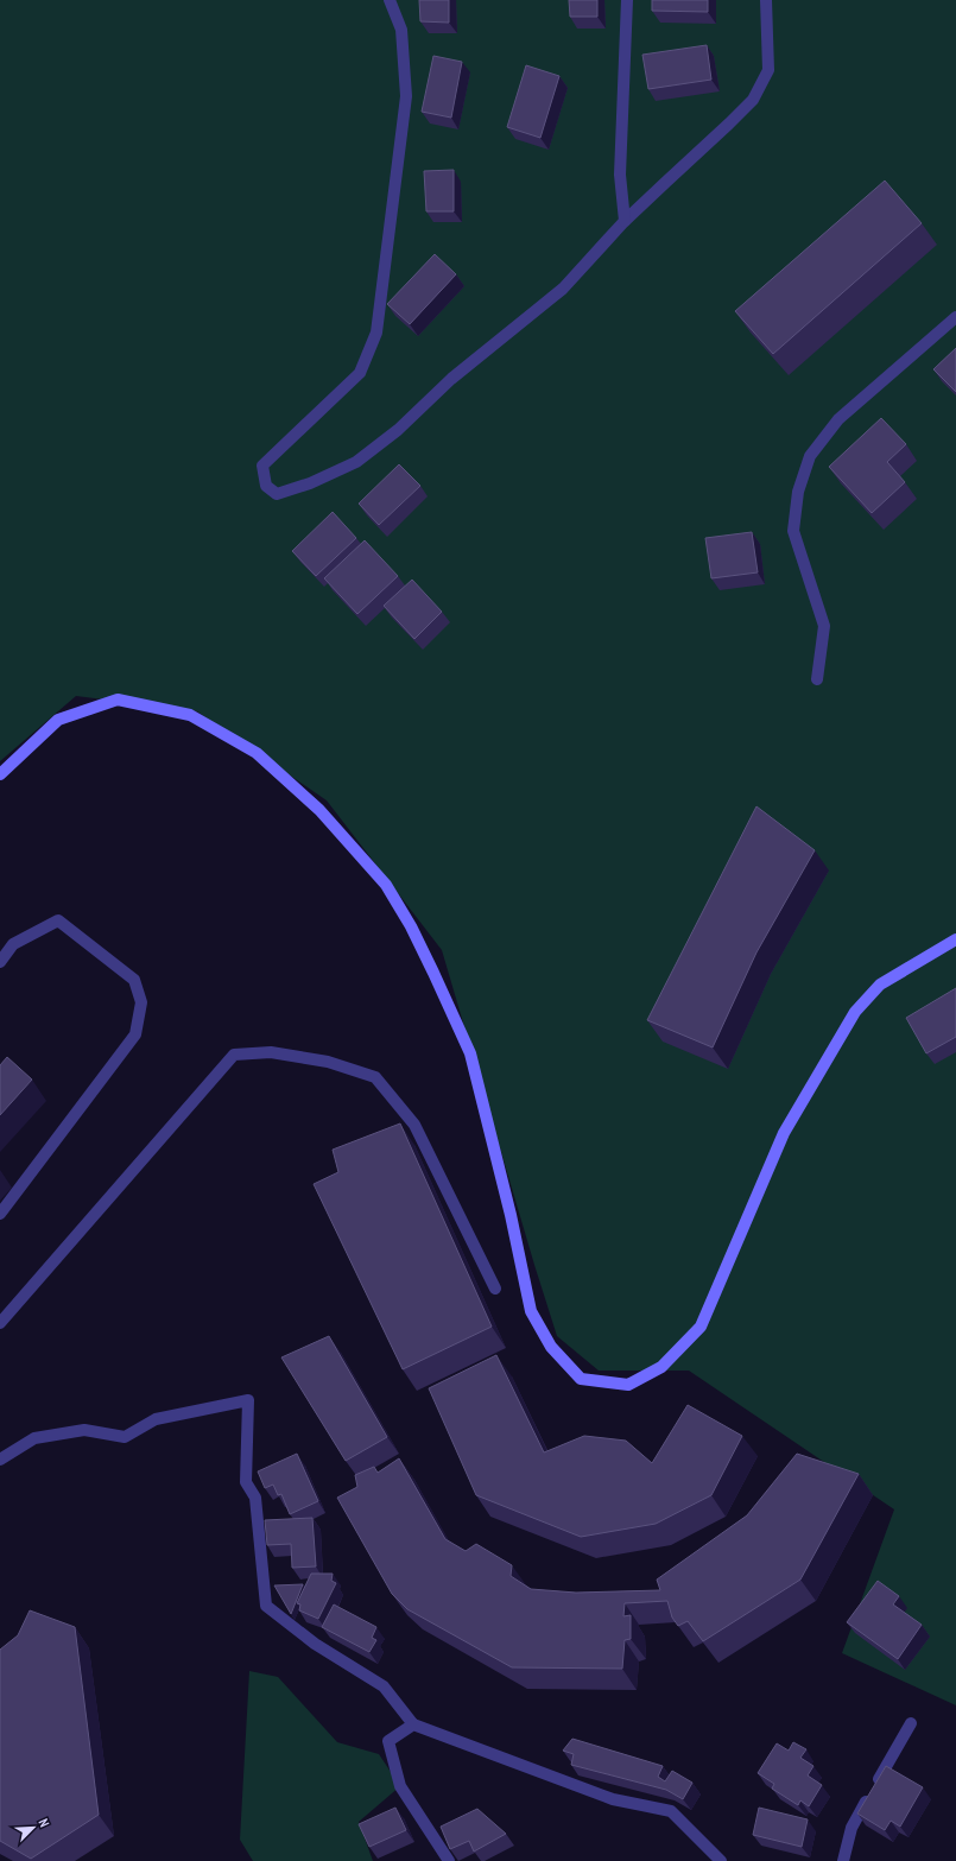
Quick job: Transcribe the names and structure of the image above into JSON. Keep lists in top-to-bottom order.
{
  "north": "top right"
}
